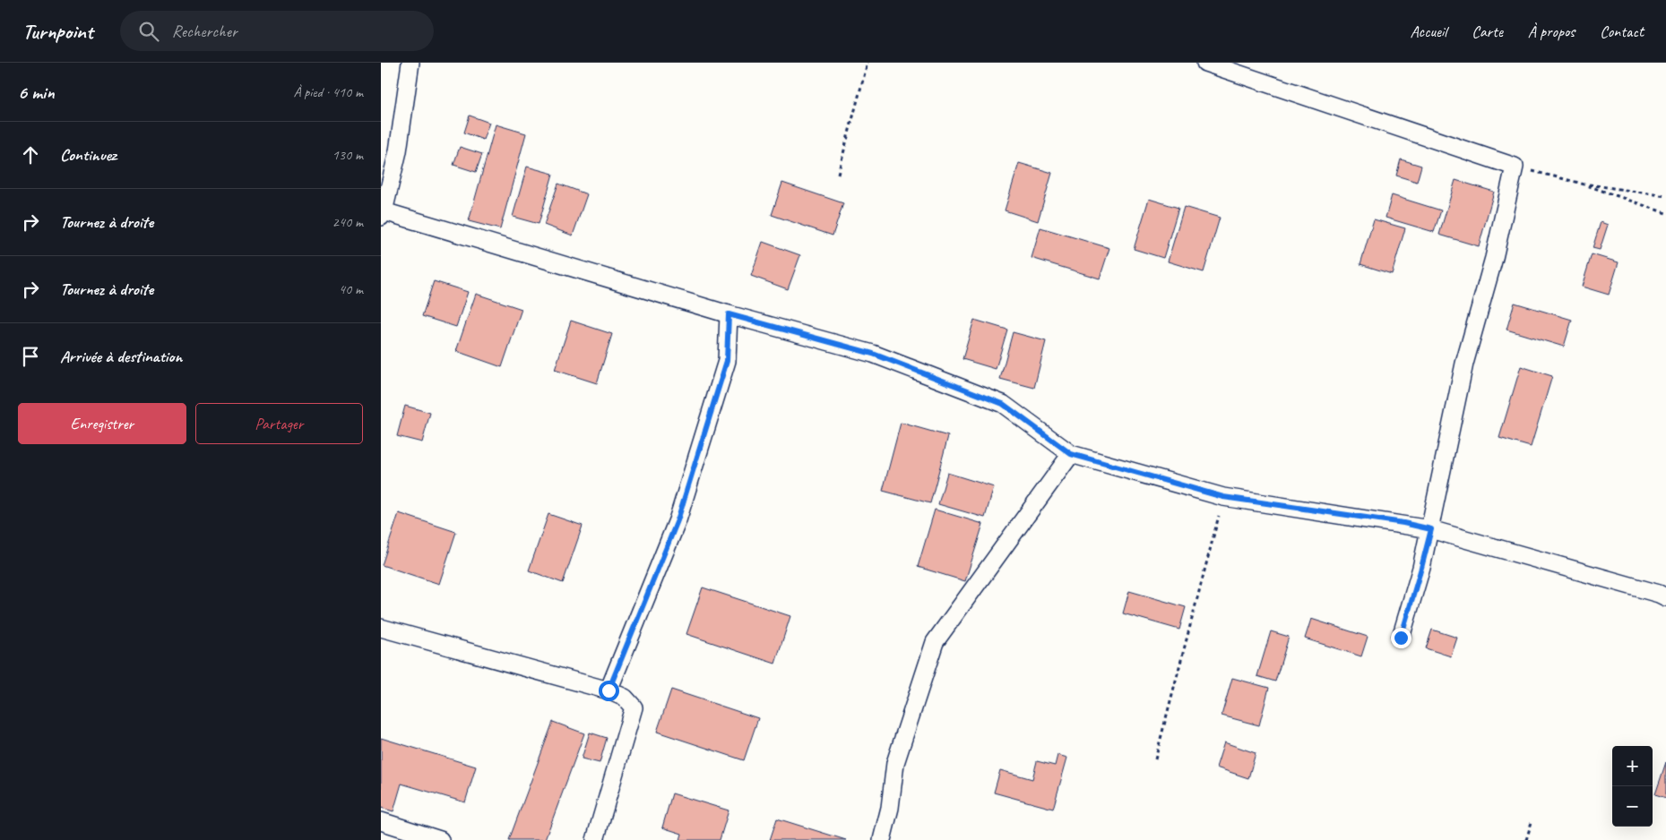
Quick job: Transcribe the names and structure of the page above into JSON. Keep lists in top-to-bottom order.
{
  "page": {
    "header": "Turnpoint",
    "search": "Rechercher",
    "nav": [
      "Accueil",
      "Carte",
      "À propos",
      "Contact"
    ],
    "heading": ["6 min", "À pied · 410 m"],
    "list": [
      ["Continuez", "130 m"],
      ["Tournez à droite", "240 m"],
      ["Tournez à droite", "40 m"],
      "Arrivée à destination"
    ],
    "buttons": ["Enregistrer", "Partager"],
    "map_buttons": ["+", "−"]
  }
}
